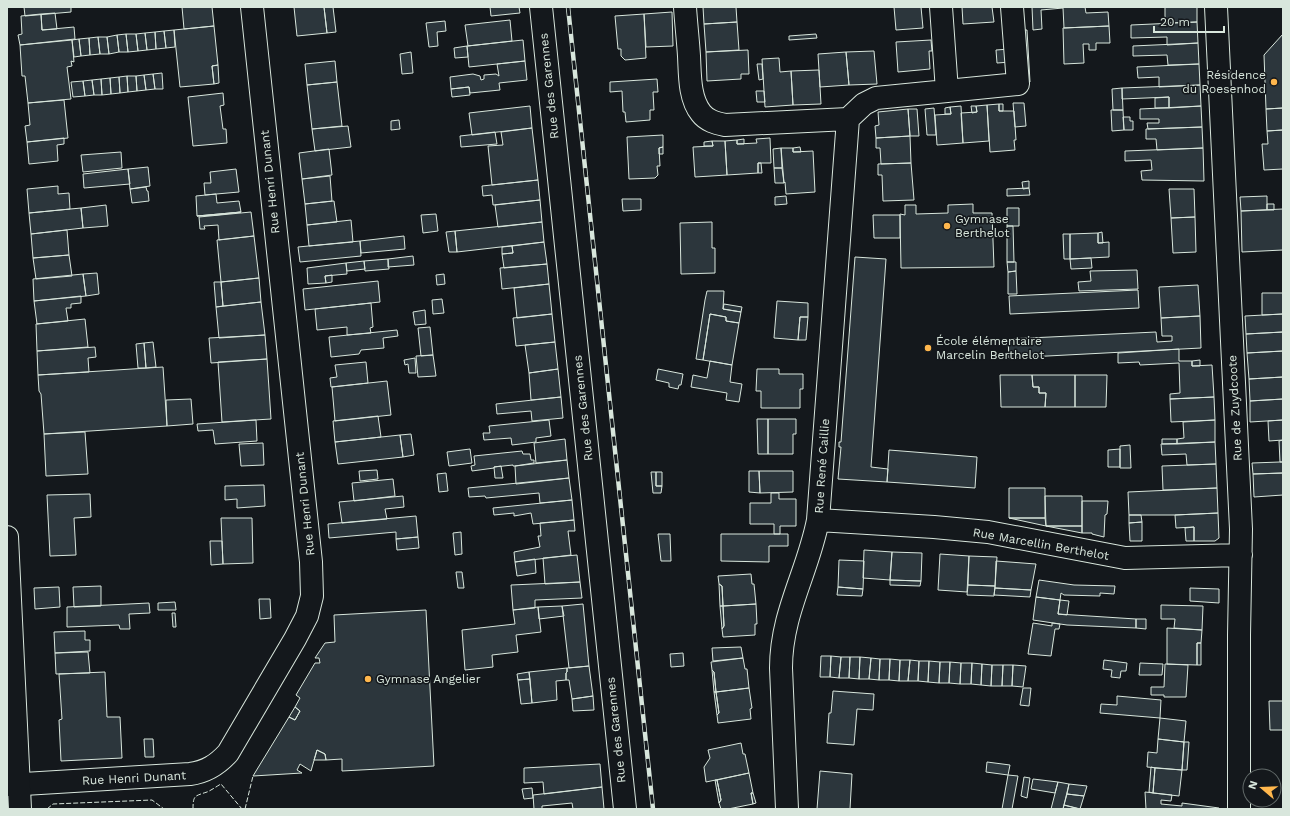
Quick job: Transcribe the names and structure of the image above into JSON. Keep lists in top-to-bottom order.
{
  "streets": {
    "street": [
      "Rue des Garennes",
      "Rue Henri Dunant",
      "Rue de Zuydcoote",
      "Rue René Caillie",
      "Rue Marcellin Berthelot"
    ]
  },
  "crossings": [
    ["Rue de Zuydcoote", "Rue Marcellin Berthelot"],
    ["Rue René Caillie", "Rue Marcellin Berthelot"]
  ],
  "places": [
    "Résidence du Roesenhod",
    "Gymnase Berthelot",
    "École élémentaire Marcelin Berthelot",
    "Gymnase Angelier"
  ],
  "scale_bar": "20 m",
  "north": "left"
}
